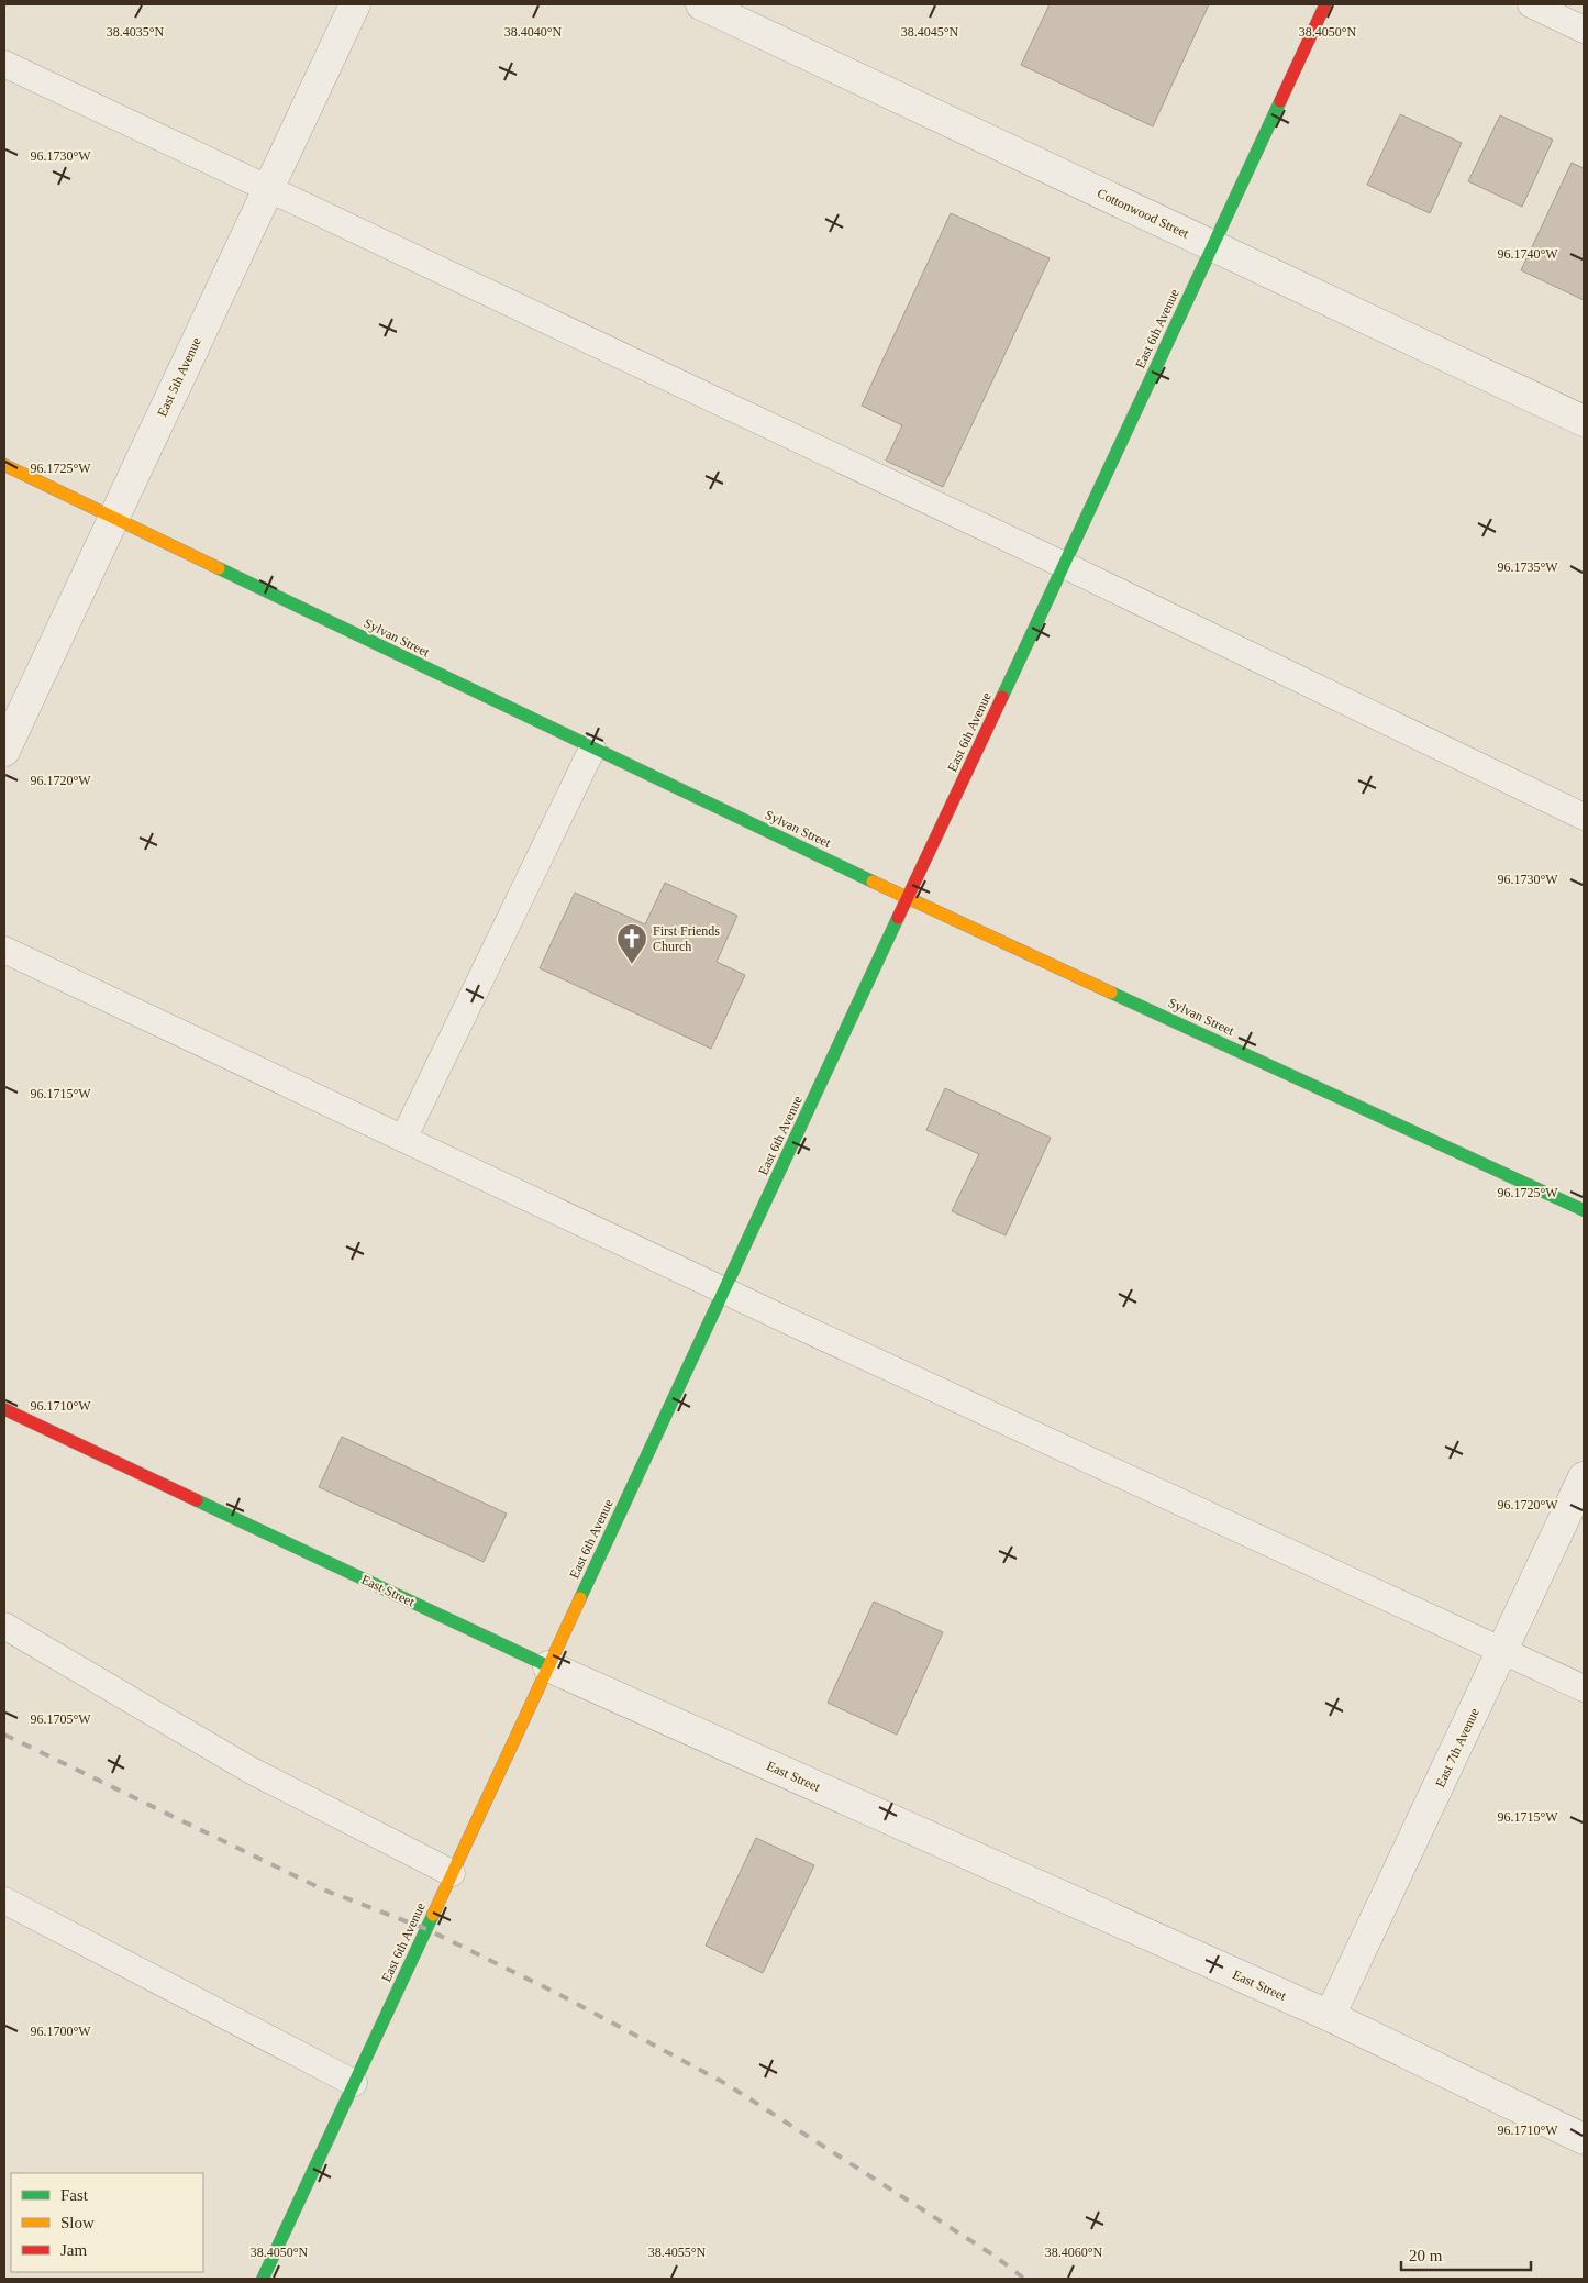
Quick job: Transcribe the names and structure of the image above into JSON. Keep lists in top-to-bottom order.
{
  "streets": {
    "main road": ["East 6th Avenue", "Sylvan Street", "East Street"],
    "street": ["Cottonwood Street", "East 5th Avenue", "East 7th Avenue"]
  },
  "crossings": [
    ["Cottonwood Street", "East 6th Avenue"],
    ["East 6th Avenue", "Sylvan Street"],
    ["East 6th Avenue", "East Street"],
    ["East 5th Avenue", "Sylvan Street"],
    ["East Street", "East 7th Avenue"]
  ],
  "places": {
    "church": ["First Friends Church"]
  },
  "legend": ["Fast", "Slow", "Jam"],
  "scale_bar": "20 m",
  "coordinates": [
    "38.4035°N",
    "38.4040°N",
    "38.4045°N",
    "38.4050°N",
    "96.1730°W",
    "96.1740°W",
    "96.1725°W",
    "96.1735°W",
    "96.1720°W",
    "96.1715°W",
    "96.1710°W",
    "96.1705°W",
    "96.1700°W",
    "38.4055°N",
    "38.4060°N"
  ]
}
